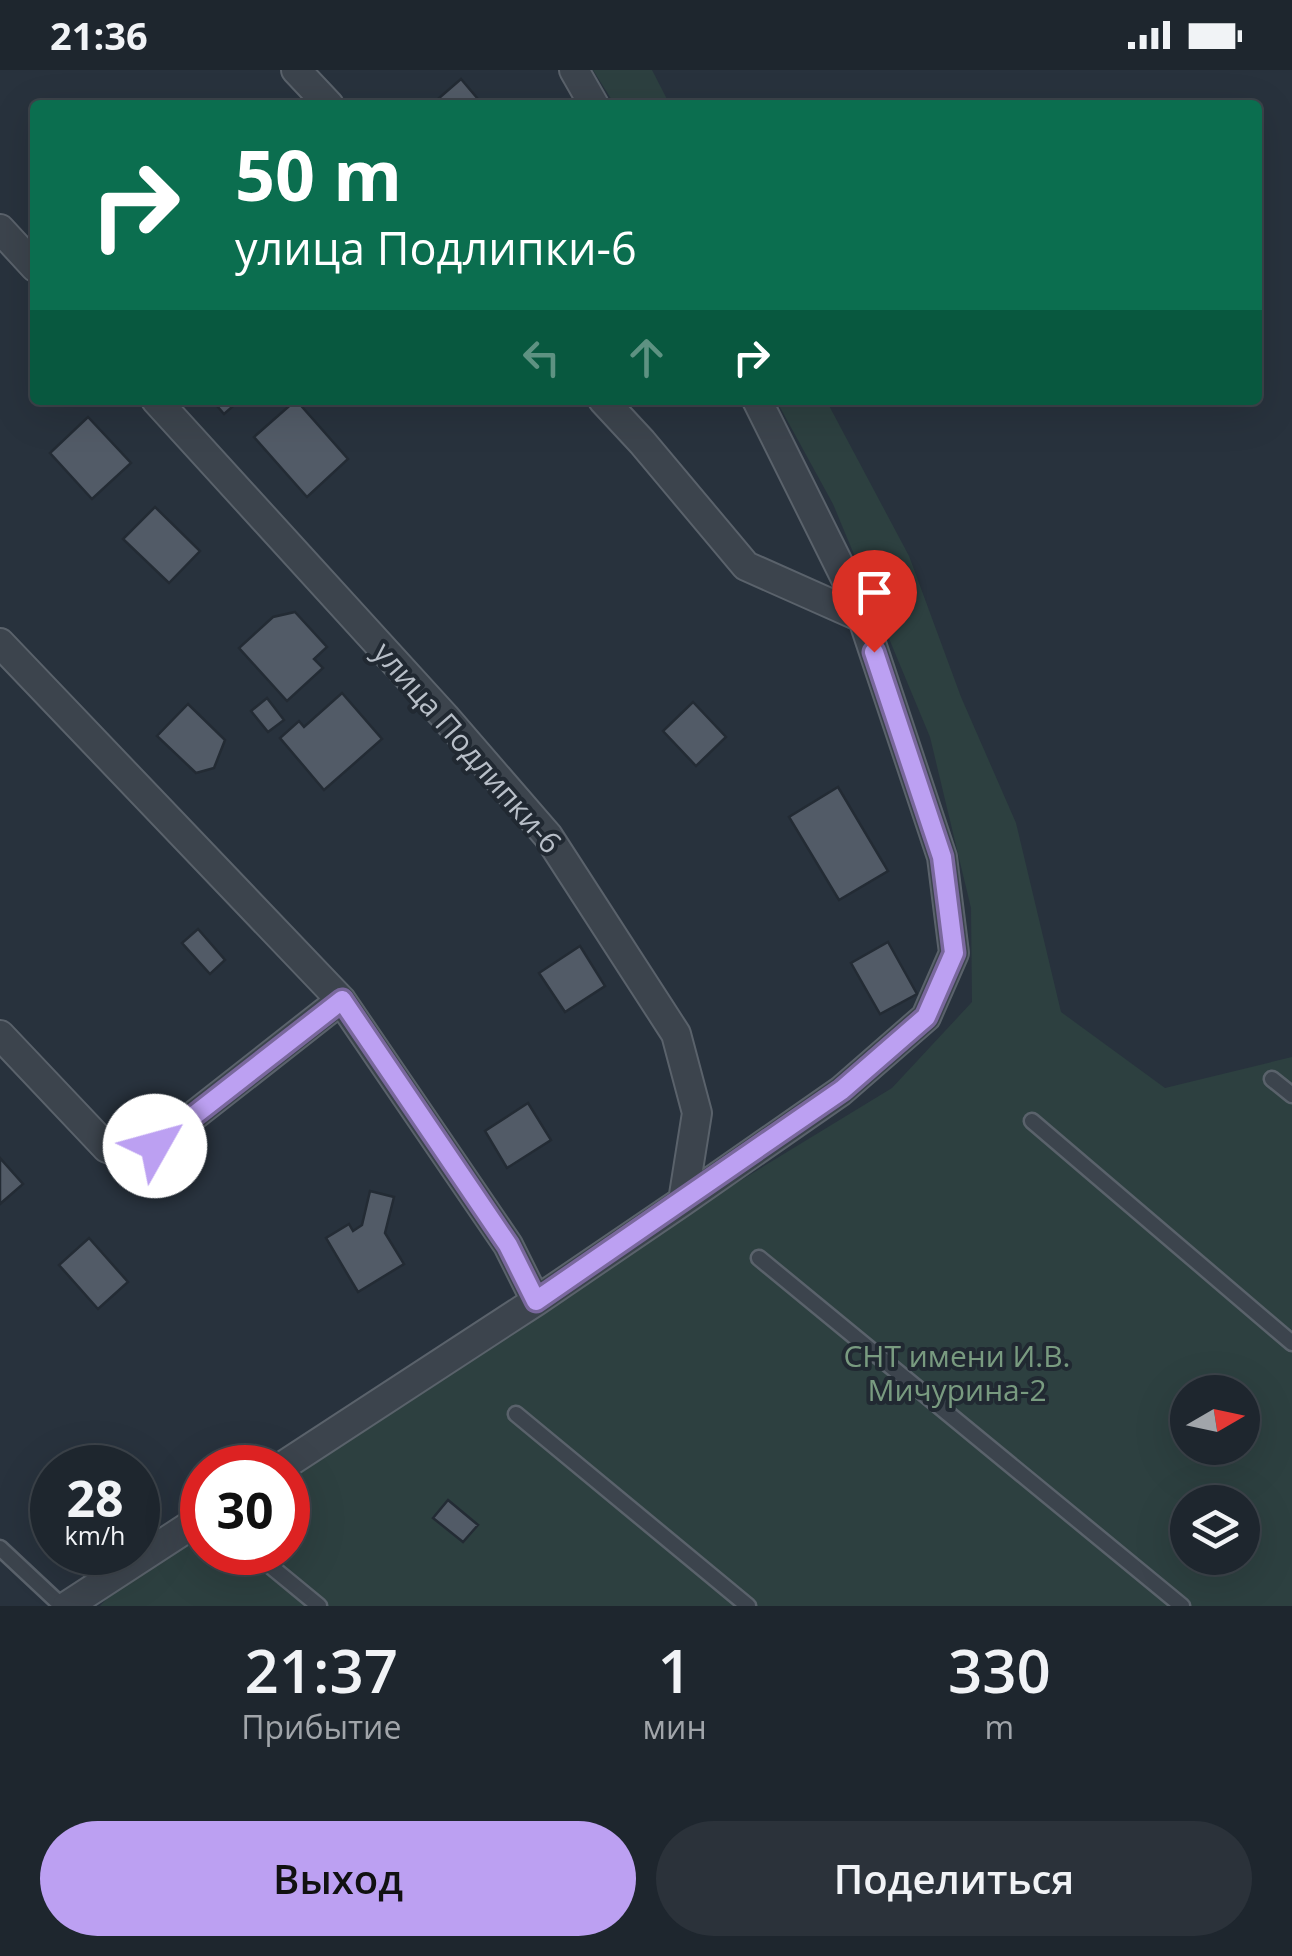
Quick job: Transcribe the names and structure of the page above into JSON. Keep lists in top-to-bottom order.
{
  "streets": {
    "street": ["улица Подлипки-6"]
  },
  "parks": ["СНТ имени И.В. Мичурина-2"],
  "north": "right",
  "page": {
    "status": "21:36",
    "turn": ["50 m", "улица Подлипки-6"],
    "speed": "28 km/h",
    "limit": "30",
    "eta": [
      "21:37",
      "Прибытие",
      "1",
      "мин",
      "330",
      "m"
    ],
    "buttons": ["Выход", "Поделиться"]
  }
}
